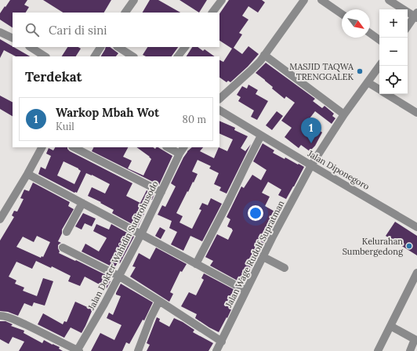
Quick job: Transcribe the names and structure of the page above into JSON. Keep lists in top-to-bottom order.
{
  "streets": {
    "street": ["Jalan Diponegoro", "Jalan Dokter Wahidin Sudirohusodo", "Jalan Wage Rudolf Supratman"]
  },
  "crossings": [
    ["Jalan Diponegoro", "Jalan Wage Rudolf Supratman"]
  ],
  "places": ["MASJID TAQWA TRENGGALEK", "Kelurahan Sumbergedong"],
  "north": "bottom right",
  "page": {
    "map_buttons": ["+", "−"],
    "search": "Cari di sini",
    "heading": "Terdekat",
    "list": [
      {
        "mark": "1",
        "name": "Warkop Mbah Wot",
        "note": "Kuil",
        "value": "80 m"
      }
    ],
    "pins": "1"
  }
}
